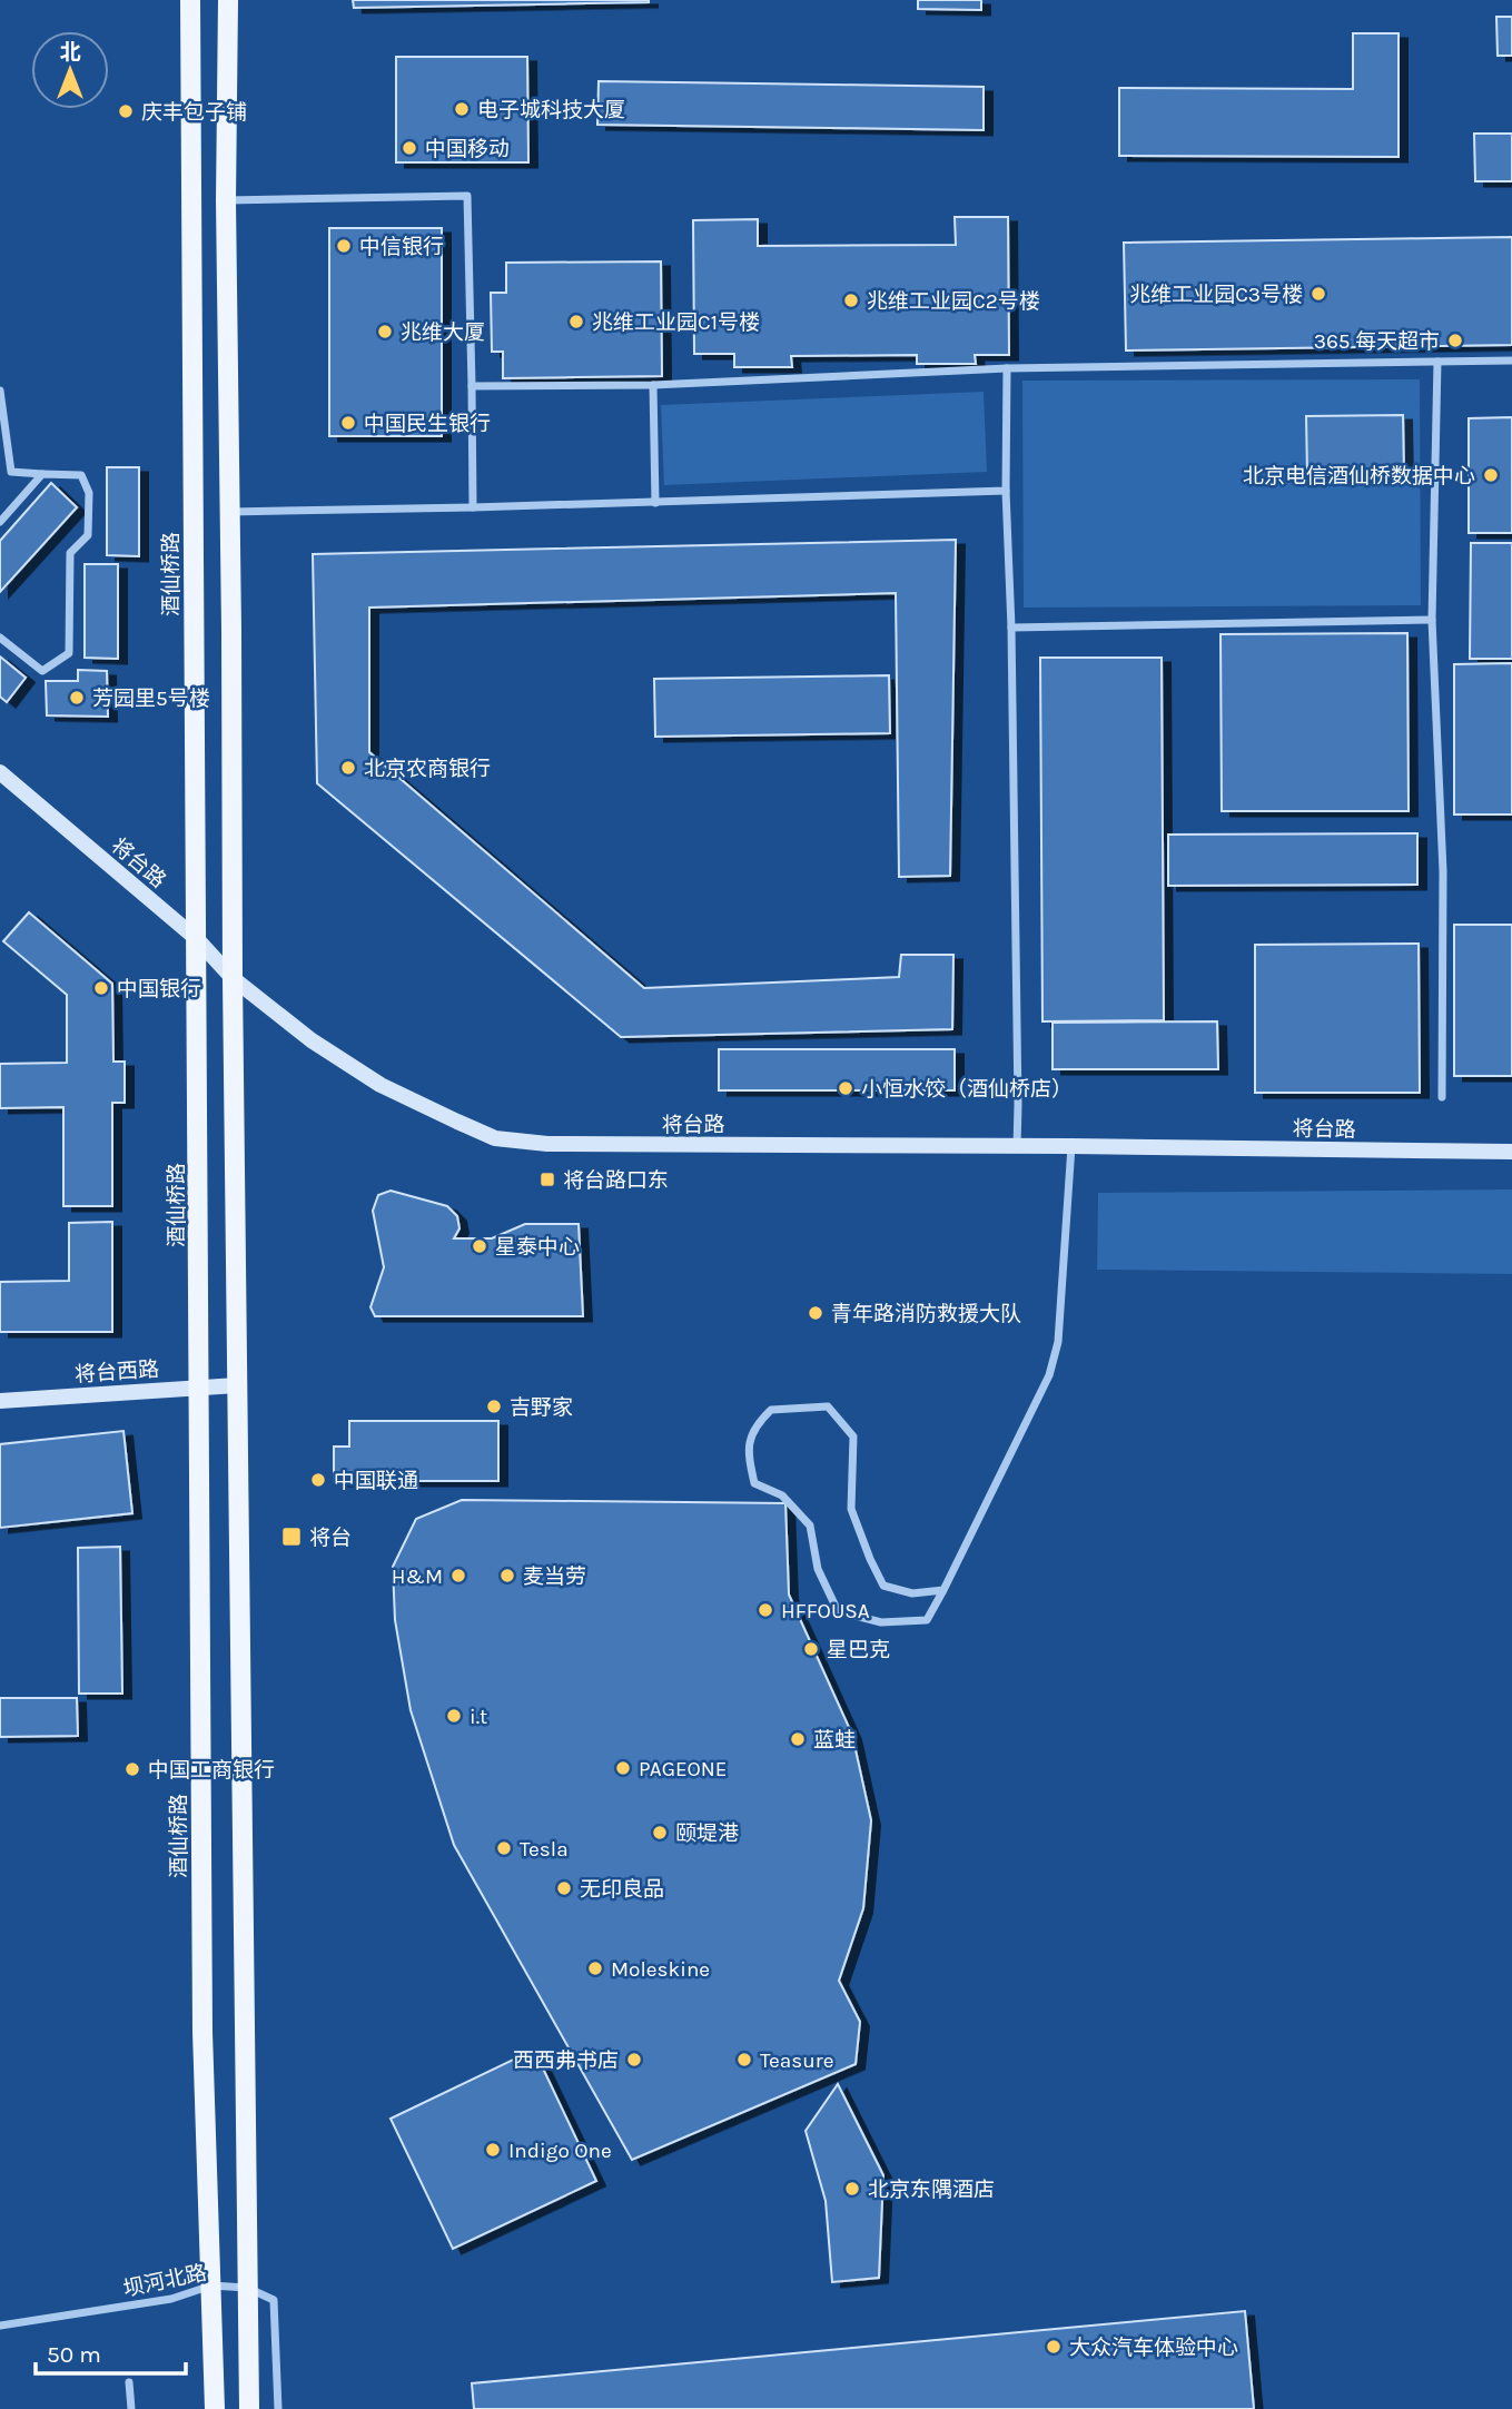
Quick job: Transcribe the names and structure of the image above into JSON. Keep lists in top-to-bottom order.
{
  "streets": {
    "main road": ["酒仙桥路", "将台路", "将台西路"],
    "street": ["坝河北路"]
  },
  "crossings": [
    ["酒仙桥路", "将台路"],
    ["酒仙桥路", "将台西路"],
    ["酒仙桥路", "坝河北路"]
  ],
  "places": {
    "other": [
      "电子城科技大厦",
      "庆丰包子铺",
      "中国移动",
      "中信银行",
      "兆维工业园C3号楼",
      "兆维工业园C2号楼",
      "兆维工业园C1号楼",
      "兆维大厦",
      "365 每天超市",
      "中国民生银行",
      "北京电信酒仙桥数据中心",
      "芳园里5号楼",
      "北京农商银行",
      "中国银行",
      "小恒水饺（酒仙桥店）",
      "星泰中心",
      "青年路消防救援大队",
      "吉野家",
      "中国联通",
      "H&M",
      "麦当劳",
      "HFFOUSA",
      "星巴克",
      "i.t",
      "蓝蛙",
      "PAGEONE",
      "中国工商银行",
      "颐堤港",
      "Tesla",
      "无印良品",
      "Moleskine",
      "西西弗书店",
      "Teasure",
      "Indigo One",
      "北京东隅酒店",
      "大众汽车体验中心"
    ],
    "transit": ["将台路口东", "将台"]
  },
  "scale_bar": "50 m",
  "north": "top"
}
